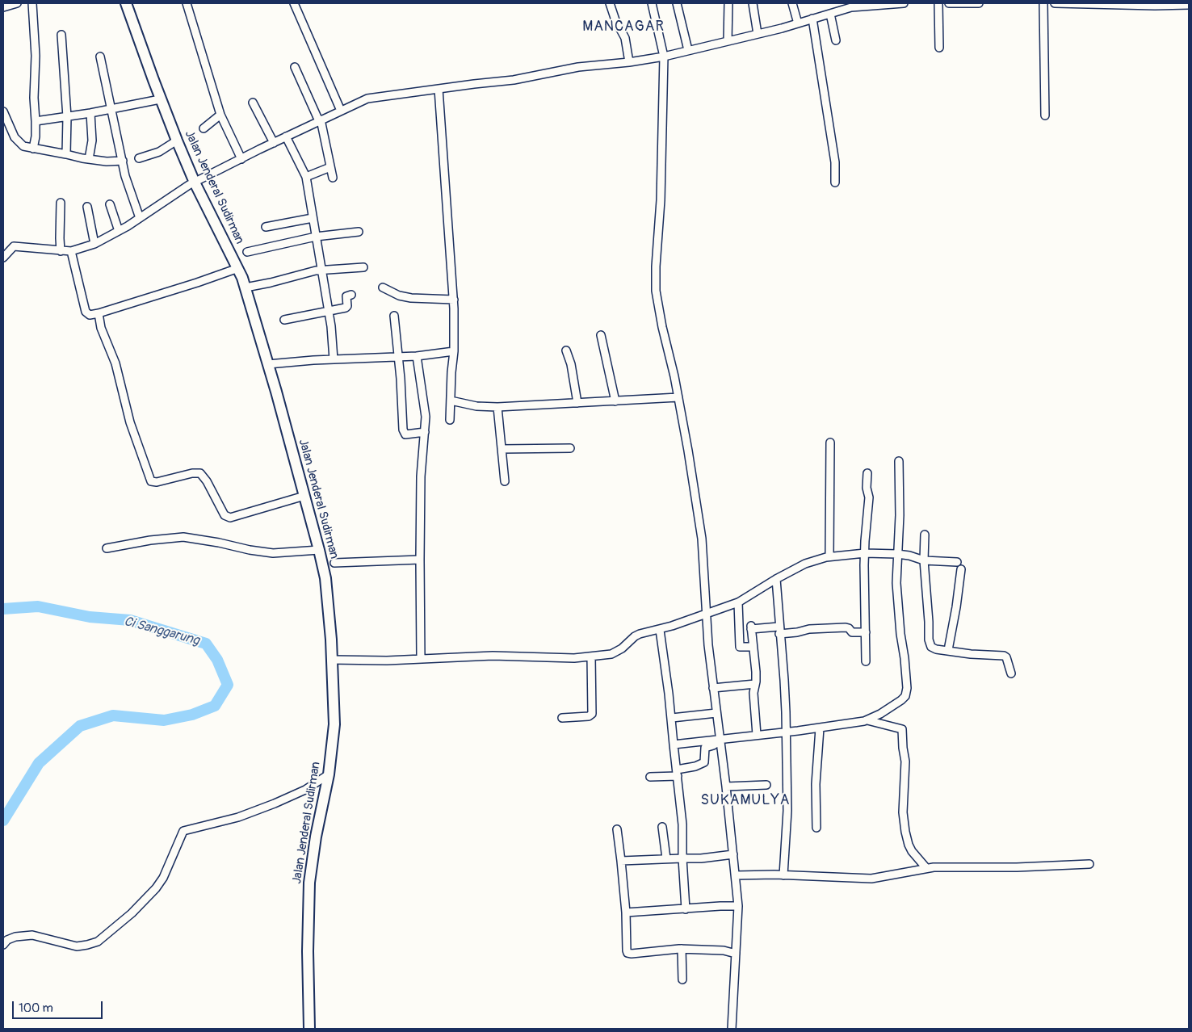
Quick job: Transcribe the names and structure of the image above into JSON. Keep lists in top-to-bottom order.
{
  "streets": {
    "main road": ["Jalan Jenderal Sudirman"]
  },
  "districts": ["MANCAGAR", "SUKAMULYA"],
  "water": ["Ci Sanggarung"],
  "scale_bar": "100 m"
}
